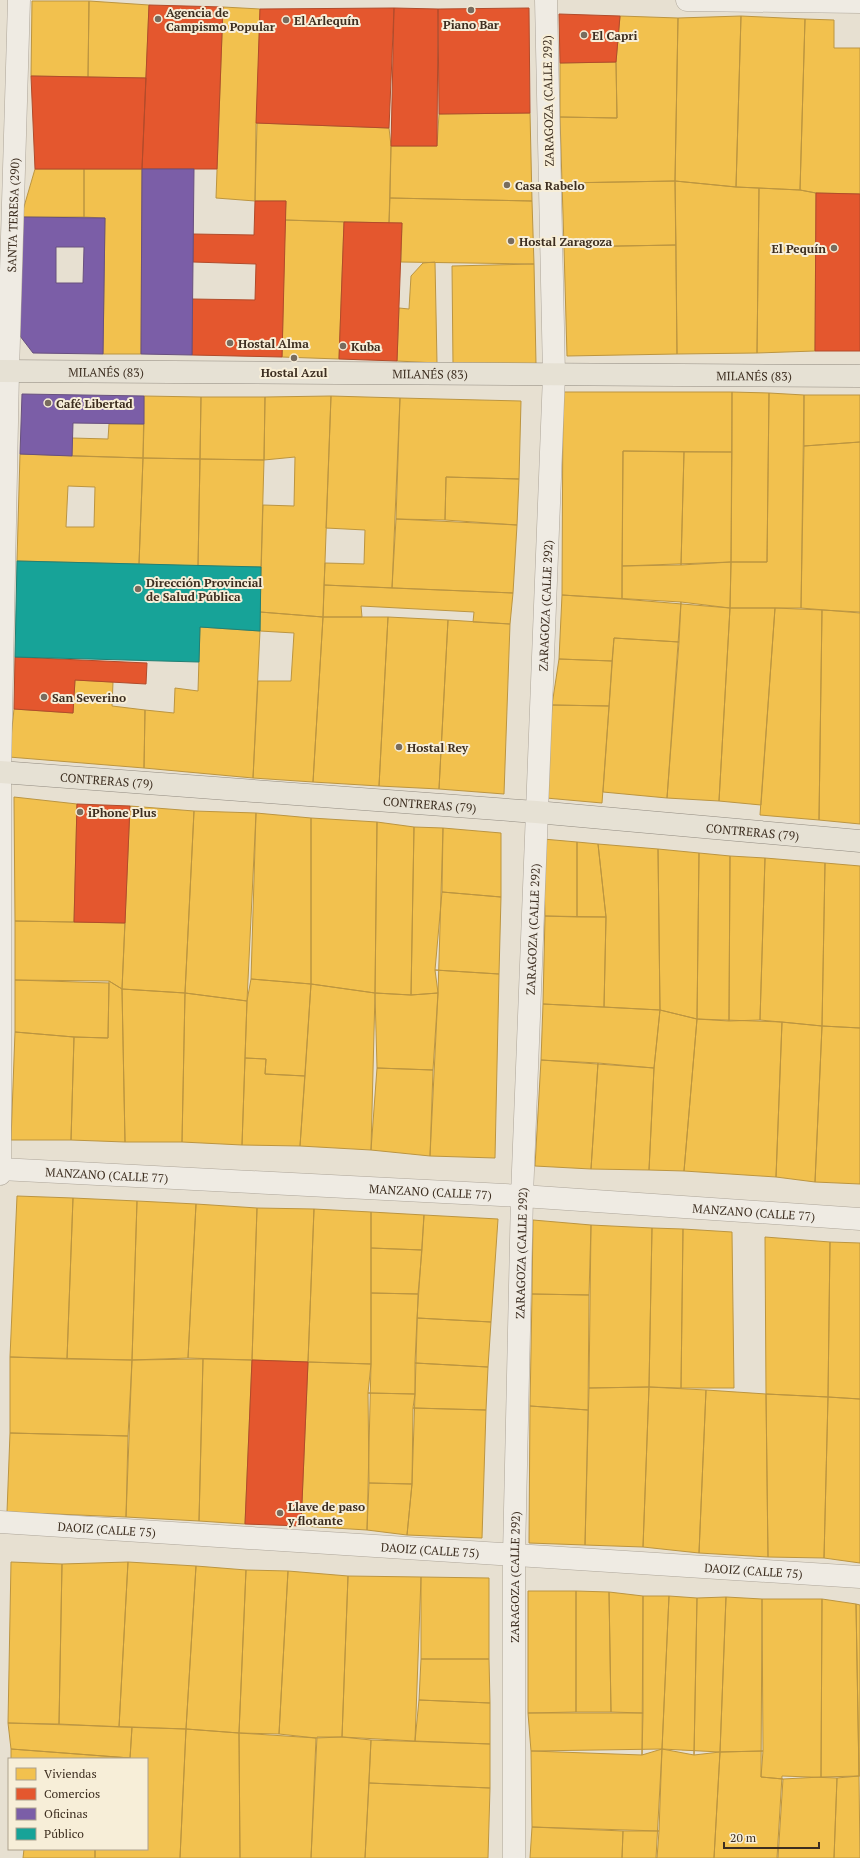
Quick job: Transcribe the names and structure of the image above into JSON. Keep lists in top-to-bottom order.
{
  "streets": {
    "main road": ["MILANÉS (83)", "CONTRERAS (79)"],
    "street": [
      "ZARAGOZA (CALLE 292)",
      "SANTA TERESA (290)",
      "MANZANO (CALLE 77)",
      "DAOIZ (CALLE 75)"
    ]
  },
  "crossings": [
    ["ZARAGOZA (CALLE 292)", "MILANÉS (83)"],
    ["ZARAGOZA (CALLE 292)", "CONTRERAS (79)"],
    ["ZARAGOZA (CALLE 292)", "MANZANO (CALLE 77)"],
    ["ZARAGOZA (CALLE 292)", "DAOIZ (CALLE 75)"],
    ["SANTA TERESA (290)", "MILANÉS (83)"],
    ["SANTA TERESA (290)", "CONTRERAS (79)"],
    ["SANTA TERESA (290)", "MANZANO (CALLE 77)"]
  ],
  "places": [
    "Piano Bar",
    "Agencia de Campismo Popular",
    "El Arlequín",
    "El Capri",
    "Casa Rabelo",
    "Hostal Zaragoza",
    "El Pequín",
    "Hostal Alma",
    "Kuba",
    "Hostal Azul",
    "Café Libertad",
    "Dirección Provincial de Salud Pública",
    "San Severino",
    "Hostal Rey",
    "iPhone Plus",
    "Llave de paso y flotante"
  ],
  "legend": [
    "Viviendas",
    "Comercios",
    "Oficinas",
    "Público"
  ],
  "scale_bar": "20 m"
}
